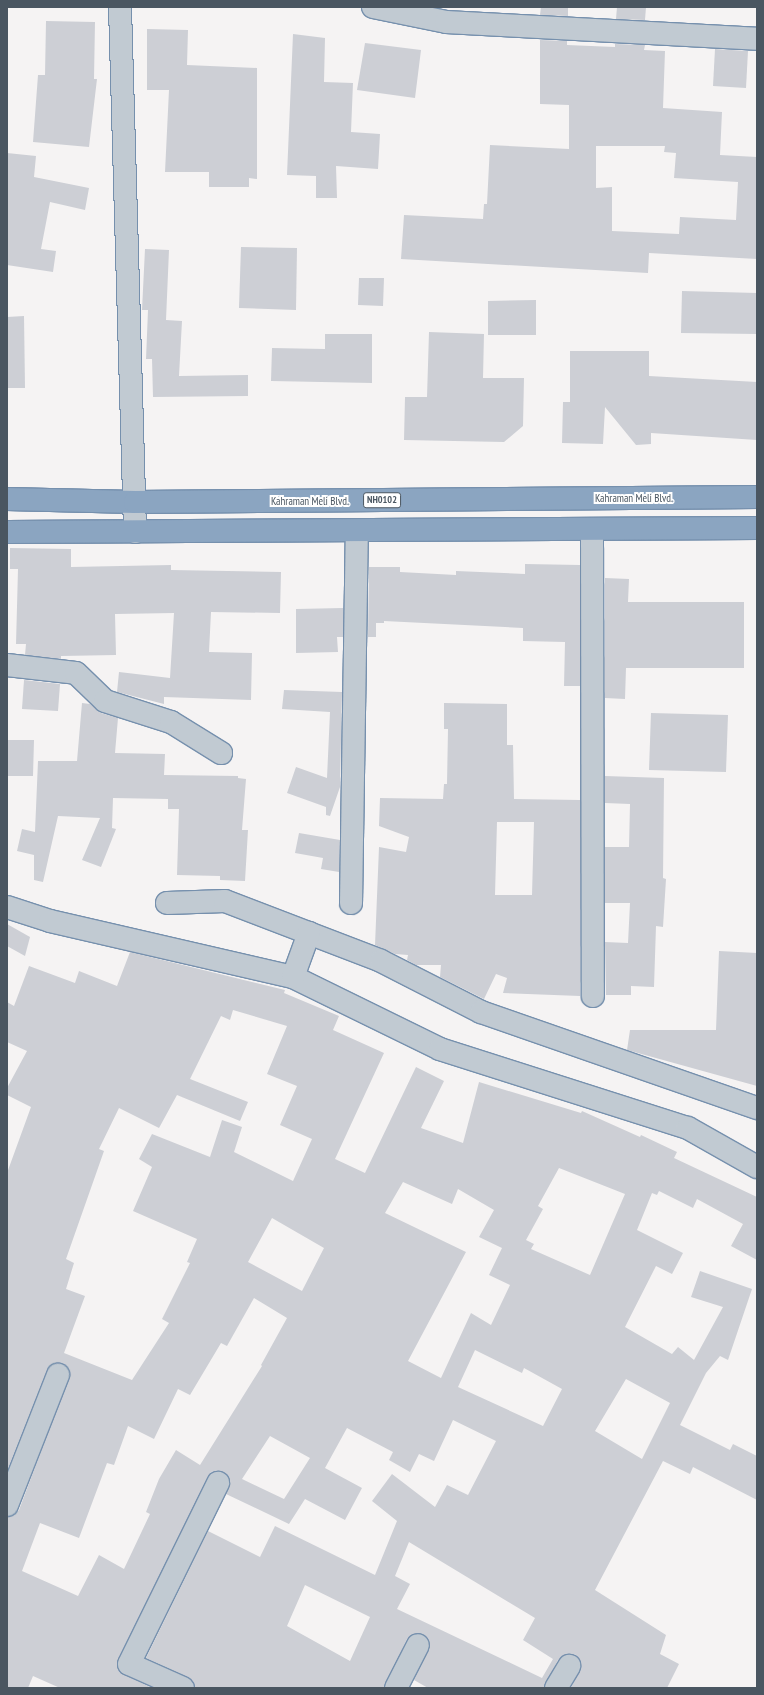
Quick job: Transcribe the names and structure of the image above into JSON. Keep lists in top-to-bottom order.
{
  "streets": {
    "highway": ["Kahraman Meli Blvd.", "NH0102"]
  }
}
